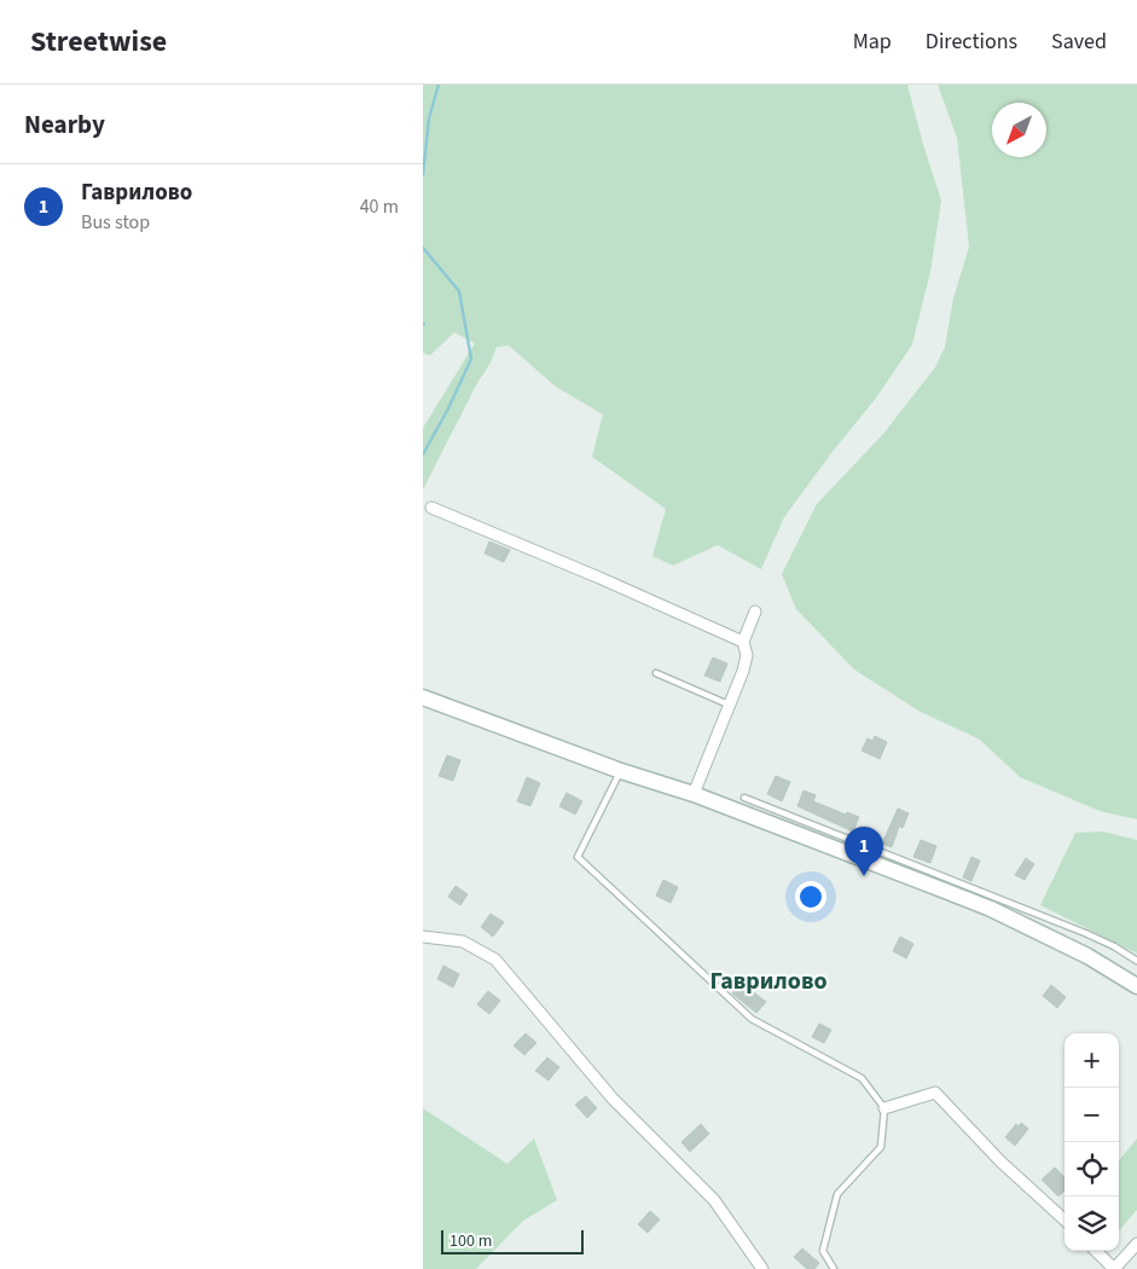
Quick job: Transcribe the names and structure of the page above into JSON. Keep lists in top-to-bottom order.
{
  "districts": ["Гаврилово"],
  "scale_bar": "100 m",
  "north": "bottom left",
  "page": {
    "header": "Streetwise",
    "nav": ["Map", "Directions", "Saved"],
    "heading": "Nearby",
    "list": [
      {
        "mark": "1",
        "name": "Гаврилово",
        "note": "Bus stop",
        "value": "40 m"
      }
    ],
    "pins": "1",
    "map_buttons": ["+", "−"],
    "scale": "100 m"
  }
}
